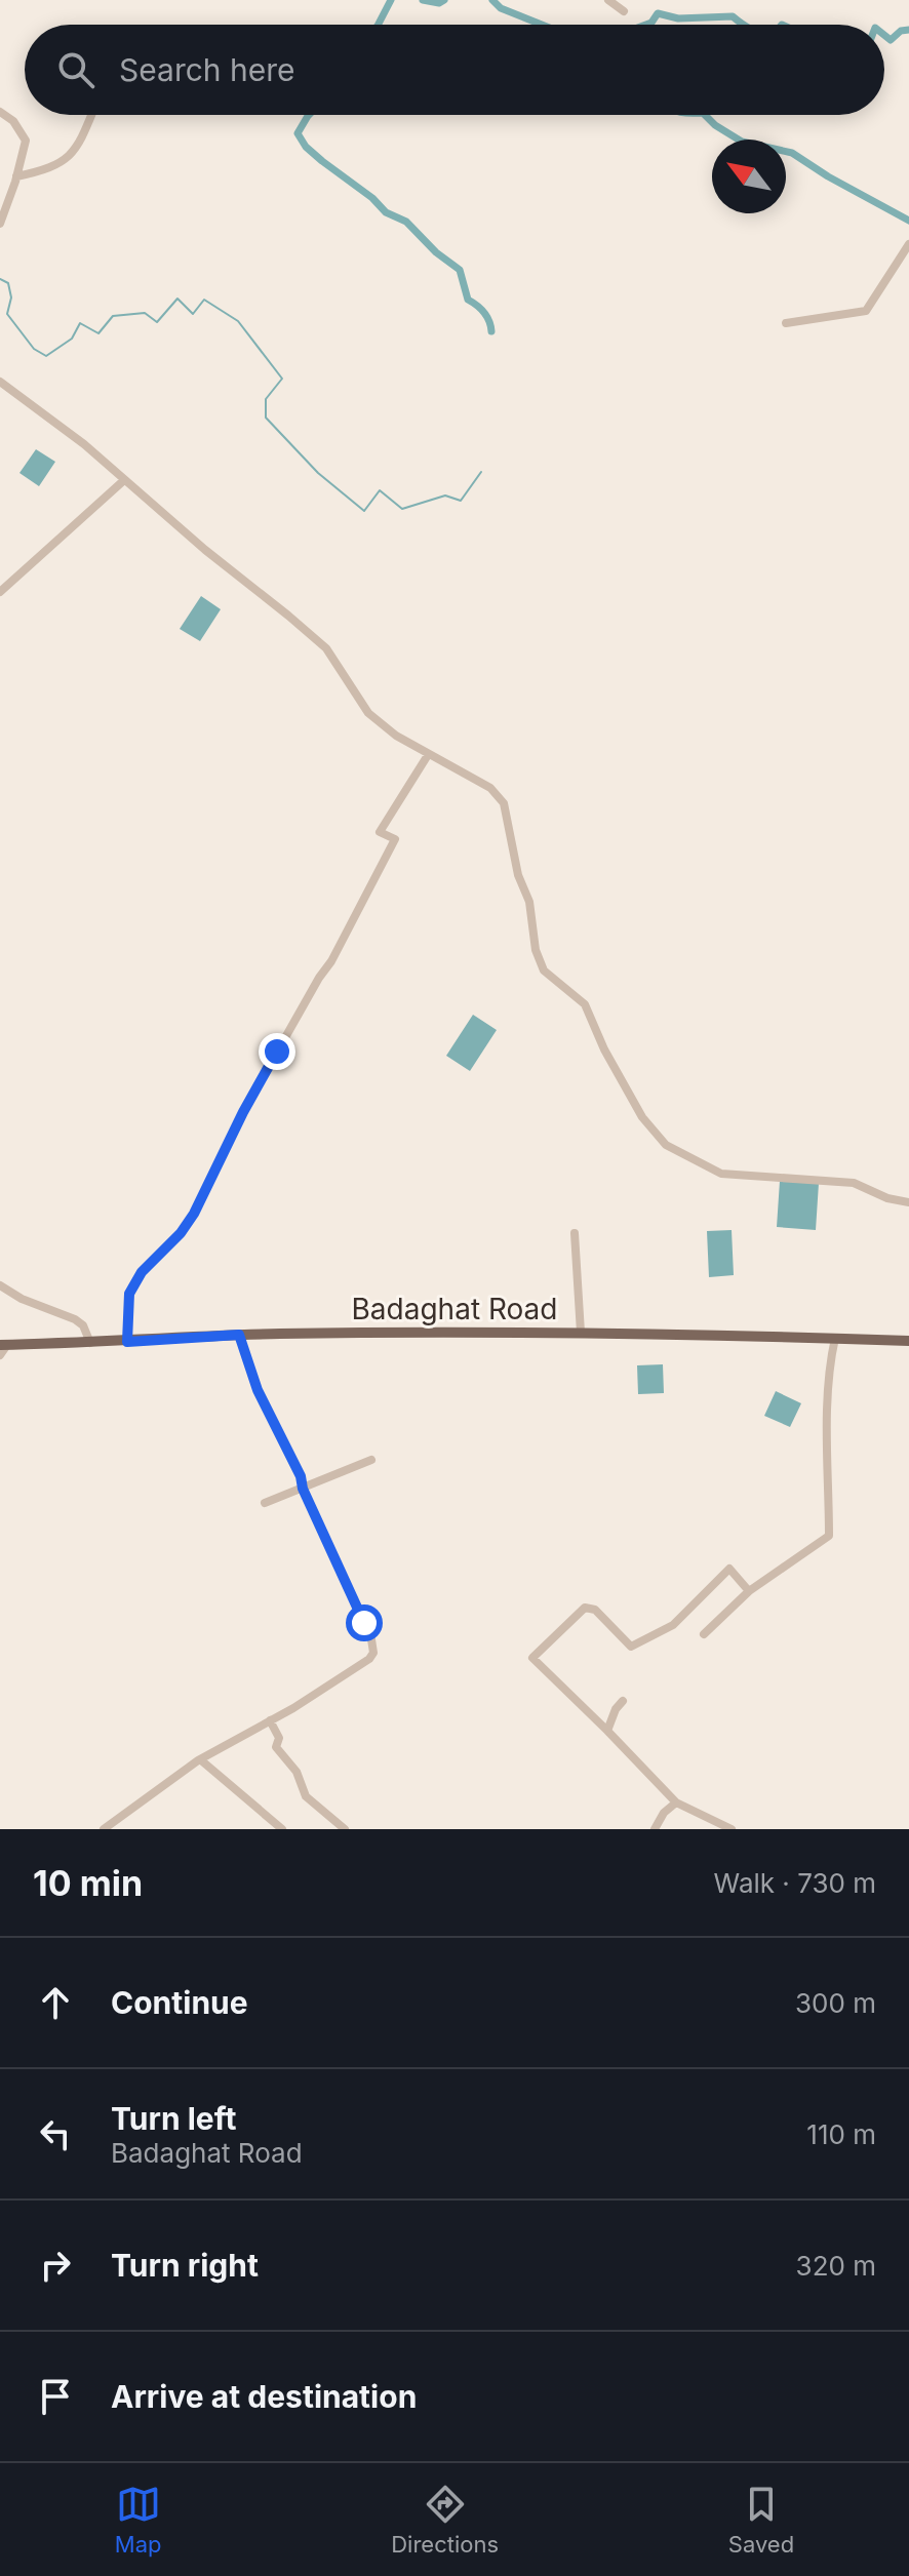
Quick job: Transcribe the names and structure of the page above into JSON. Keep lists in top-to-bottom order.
{
  "streets": {
    "main road": ["Badaghat Road"]
  },
  "north": "top left",
  "page": {
    "search": "Search here",
    "heading": ["10 min", "Walk · 730 m"],
    "list": [
      ["Continue", "300 m"],
      ["Turn left", "Badaghat Road", "110 m"],
      ["Turn right", "320 m"],
      "Arrive at destination"
    ],
    "nav": ["Map", "Directions", "Saved"]
  }
}
